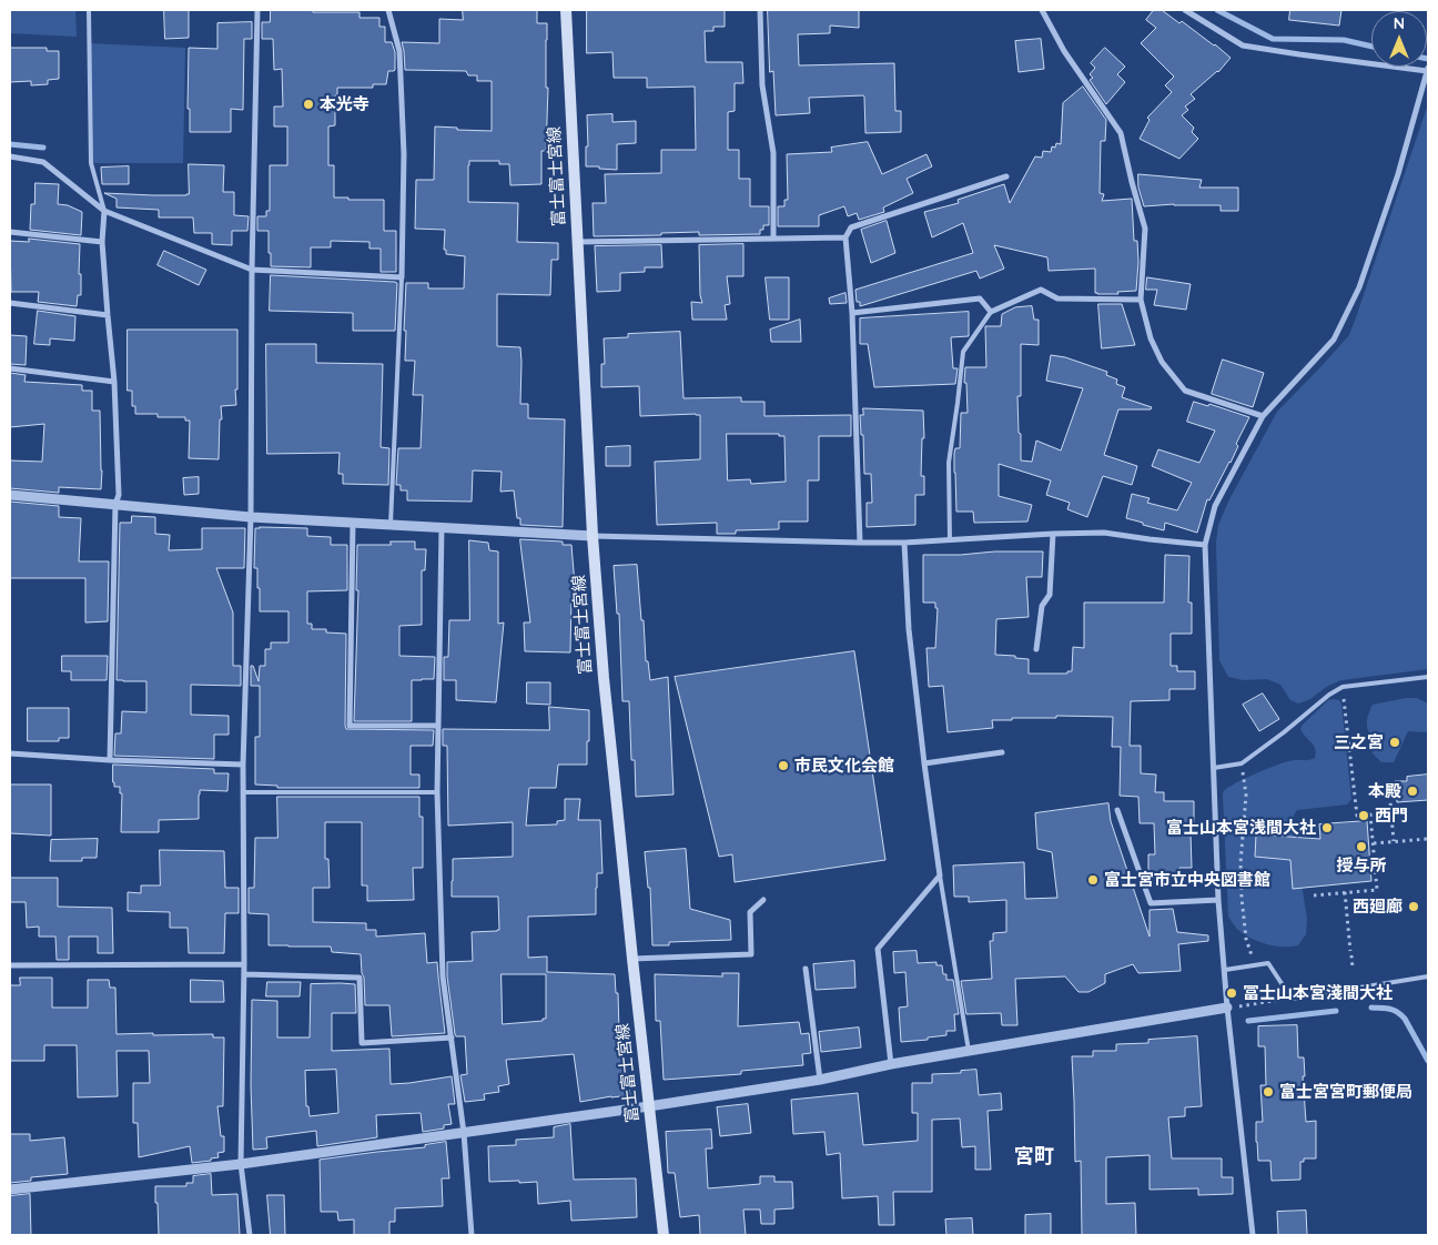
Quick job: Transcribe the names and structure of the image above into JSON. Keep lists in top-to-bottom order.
{
  "streets": {
    "main road": ["富士富士宮線"]
  },
  "districts": ["宮町"],
  "places": [
    "本光寺",
    "三之宮",
    "市民文化会館",
    "本殿",
    "西門",
    "富士山本宮浅間大社",
    "授与所",
    "富士宮市立中央図書館",
    "西廻廊",
    "冨士山本宮淺間大社",
    "富士宮宮町郵便局"
  ],
  "north": "top"
}
